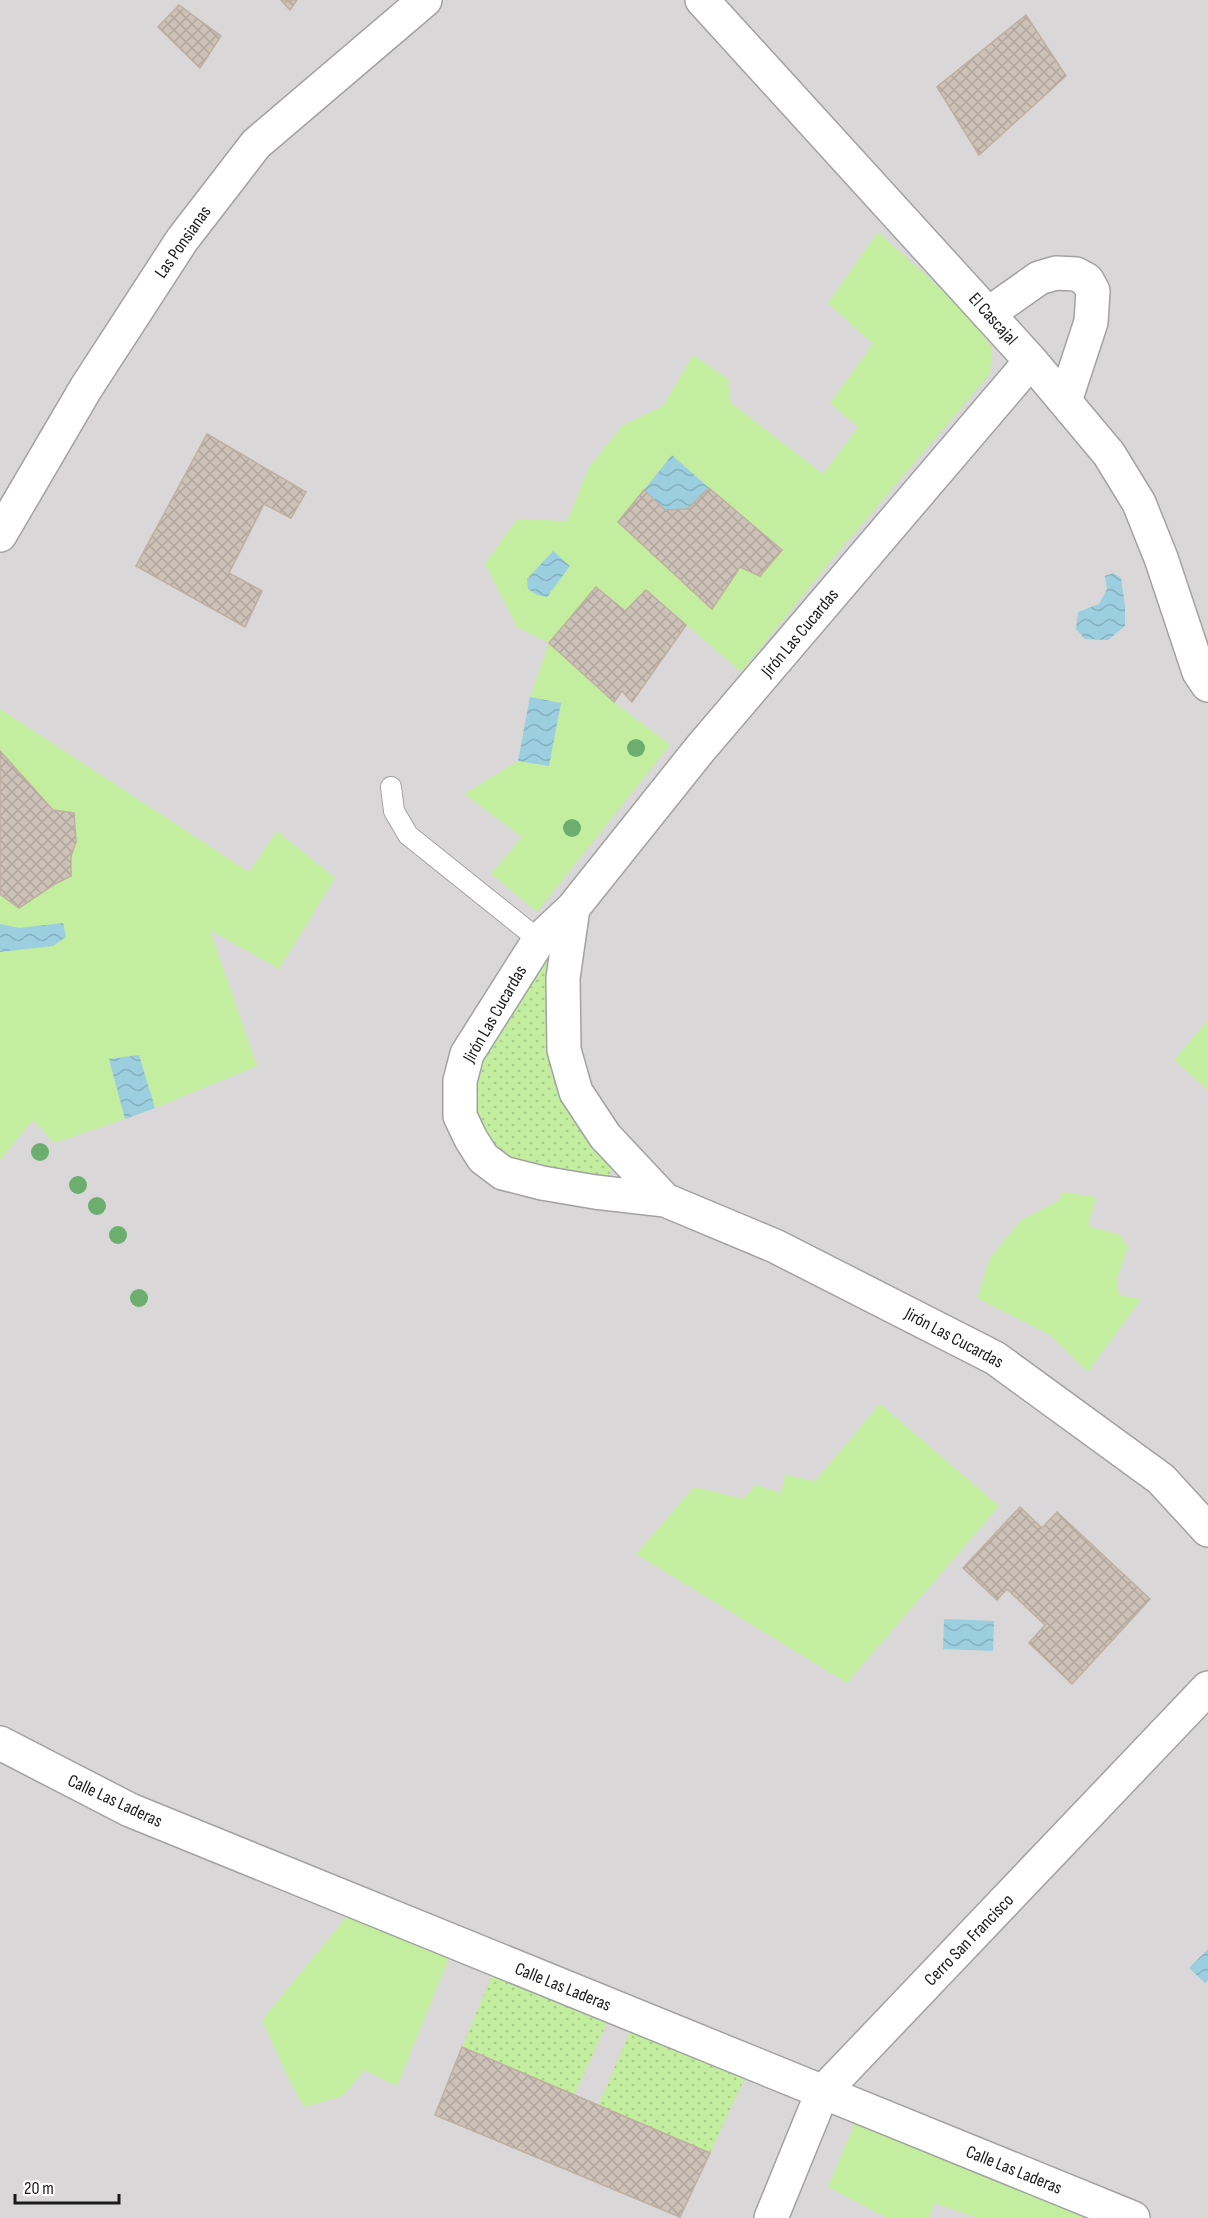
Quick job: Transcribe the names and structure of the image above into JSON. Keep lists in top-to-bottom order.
{
  "streets": {
    "street": [
      "Las Ponsianas",
      "El Cascajal",
      "Jirón Las Cucardas",
      "Calle Las Laderas",
      "Cerro San Francisco"
    ]
  },
  "crossings": [
    ["El Cascajal", "Jirón Las Cucardas"],
    ["Calle Las Laderas", "Cerro San Francisco"]
  ],
  "scale_bar": "20 m"
}
